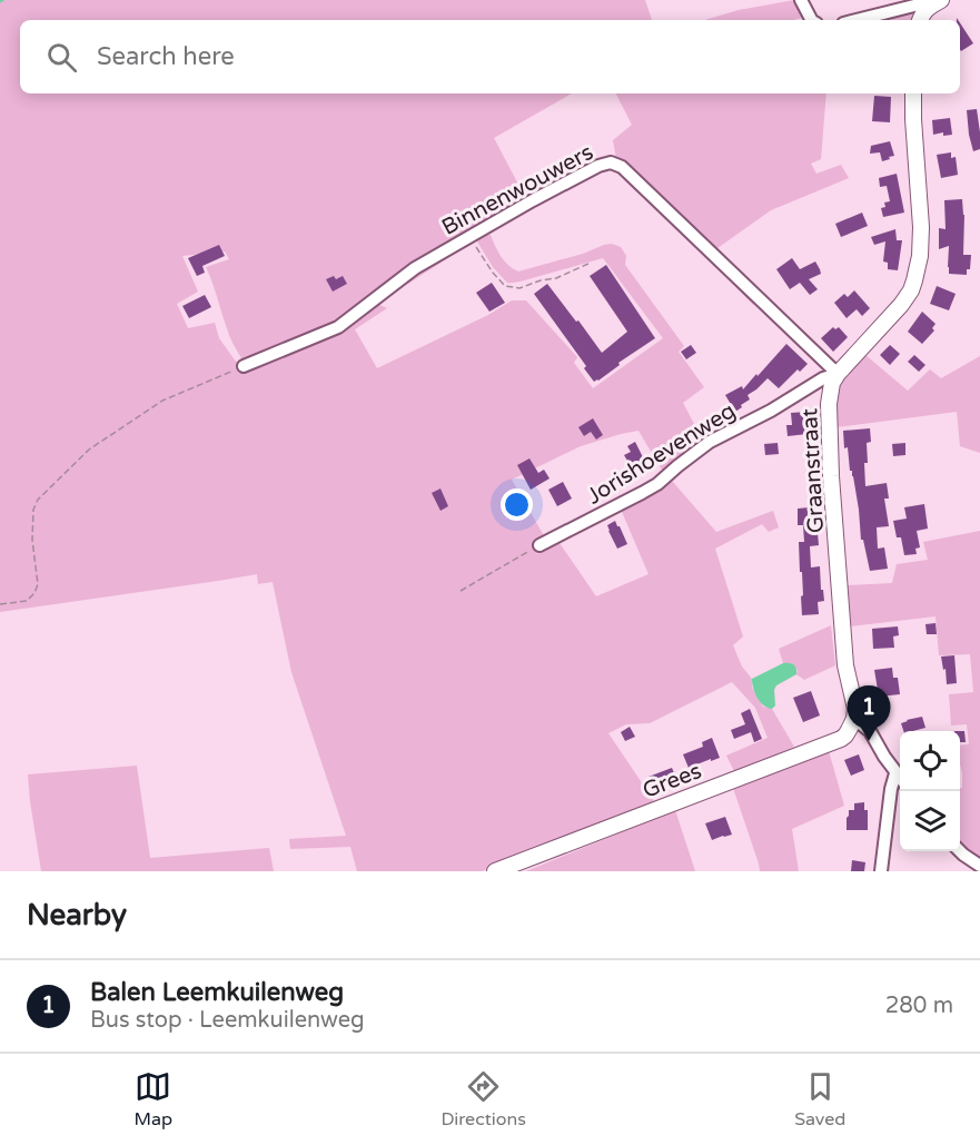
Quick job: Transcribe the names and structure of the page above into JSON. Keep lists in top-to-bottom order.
{
  "streets": {
    "street": [
      "Binnenwouwers",
      "Jorishoevenweg",
      "Graanstraat",
      "Grees"
    ]
  },
  "crossings": [
    ["Binnenwouwers", "Jorishoevenweg"],
    ["Binnenwouwers", "Graanstraat"],
    ["Jorishoevenweg", "Graanstraat"],
    ["Graanstraat", "Grees"]
  ],
  "page": {
    "search": "Search here",
    "pins": "1",
    "heading": "Nearby",
    "list": [
      {
        "mark": "1",
        "name": "Balen Leemkuilenweg",
        "note": "Bus stop · Leemkuilenweg",
        "value": "280 m"
      }
    ],
    "nav": ["Map", "Directions", "Saved"]
  }
}
